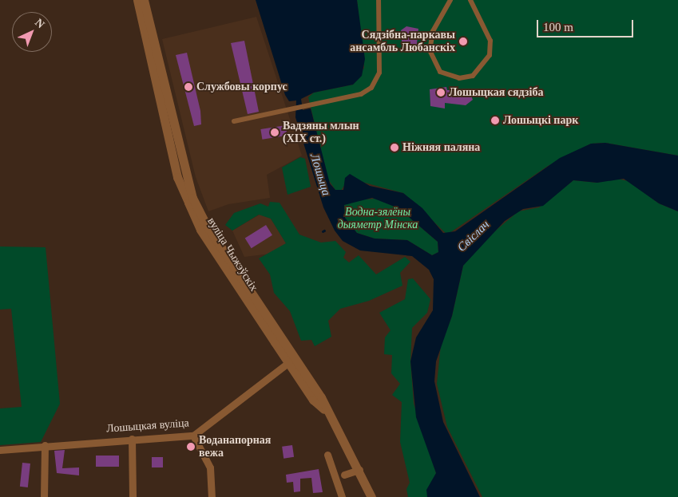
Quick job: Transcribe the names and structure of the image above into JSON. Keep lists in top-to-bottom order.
{
  "streets": {
    "street": ["вуліца Чыжэўскіх", "Лошыцкая вуліца"]
  },
  "crossings": [
    ["вуліца Чыжэўскіх", "Лошыцкая вуліца"]
  ],
  "water": ["Лошыца", "Свіслач"],
  "parks": ["Водна-зялёны дыяметр Мінска"],
  "places": [
    "Сядзібна-паркавы ансамбль Любанскіх",
    "Службовы корпус",
    "Лошыцкая сядзіба",
    "Лошыцкі парк",
    "Вадзяны млын (XIX ст.)",
    "Ніжняя паляна",
    "Воданапорная вежа"
  ],
  "scale_bar": "100 m",
  "north": "top right"
}
